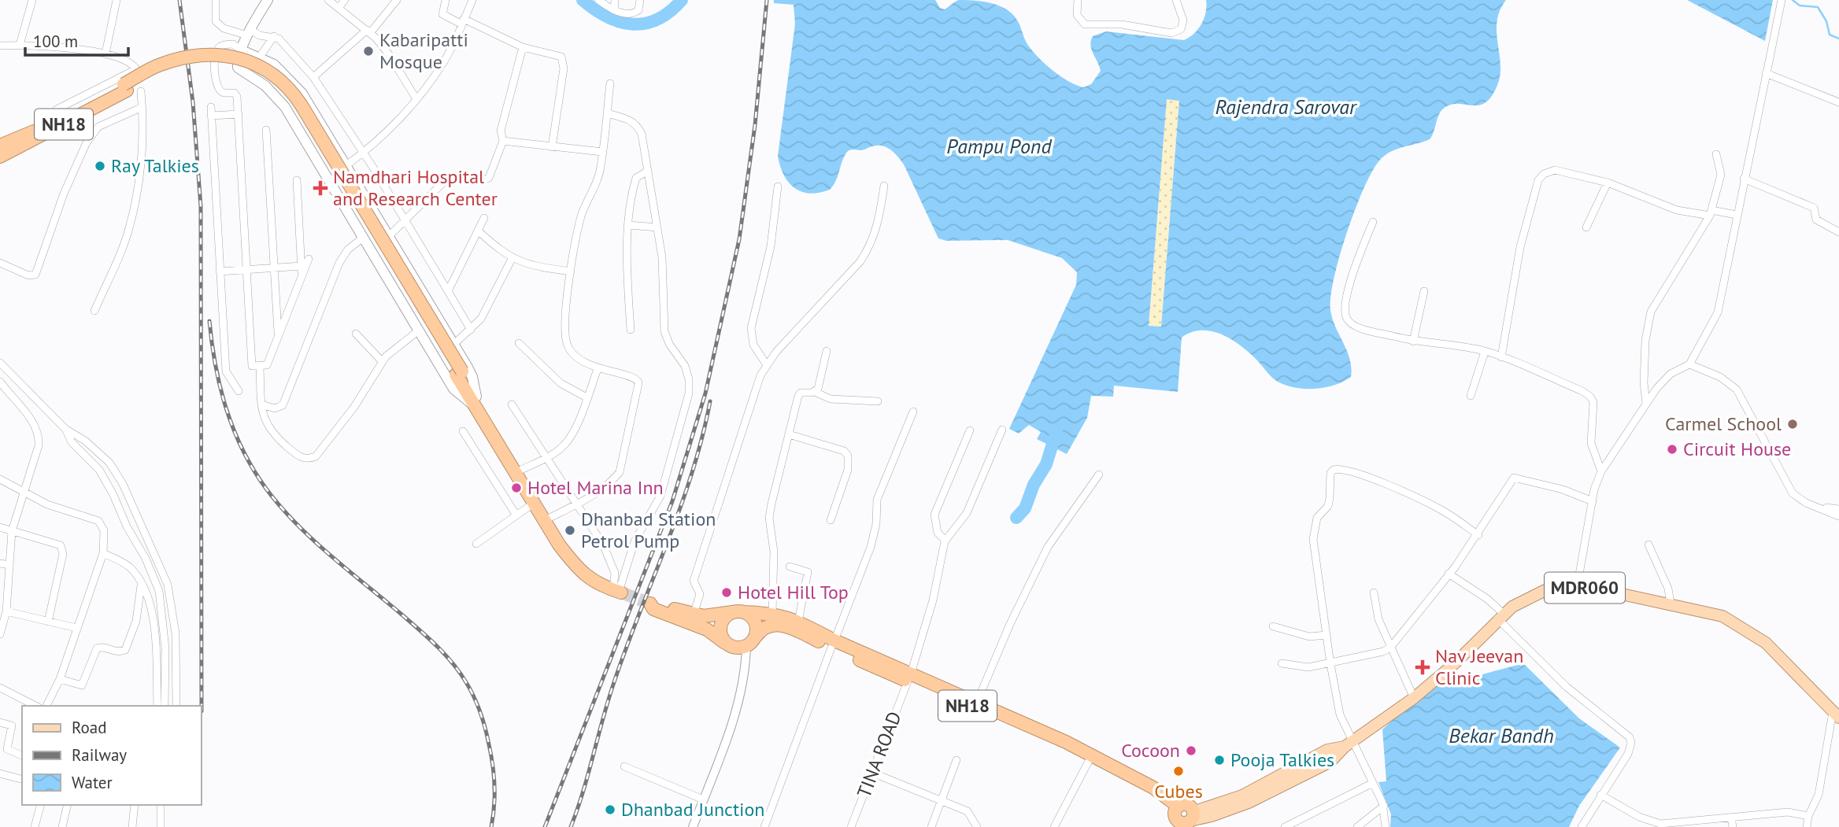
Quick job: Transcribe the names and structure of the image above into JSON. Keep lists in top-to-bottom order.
{
  "streets": {
    "highway": ["NH18"],
    "main road": ["MDR060"],
    "street": ["TINA ROAD"]
  },
  "crossings": [
    ["NH18", "MDR060"],
    ["NH18", "TINA ROAD"]
  ],
  "water": ["Rajendra Sarovar", "Pampu Pond", "Bekar Bandh"],
  "places": {
    "other": [
      "Kabaripatti Mosque",
      "Ray Talkies",
      "Carmel School",
      "Circuit House",
      "Hotel Marina Inn",
      "Dhanbad Station Petrol Pump",
      "Hotel Hill Top",
      "Cocoon",
      "Pooja Talkies",
      "Cubes",
      "Dhanbad Junction"
    ],
    "health": ["Namdhari Hospital and Research Center", "Nav Jeevan Clinic"]
  },
  "legend": ["Road", "Railway", "Water"],
  "scale_bar": "100 m"
}
